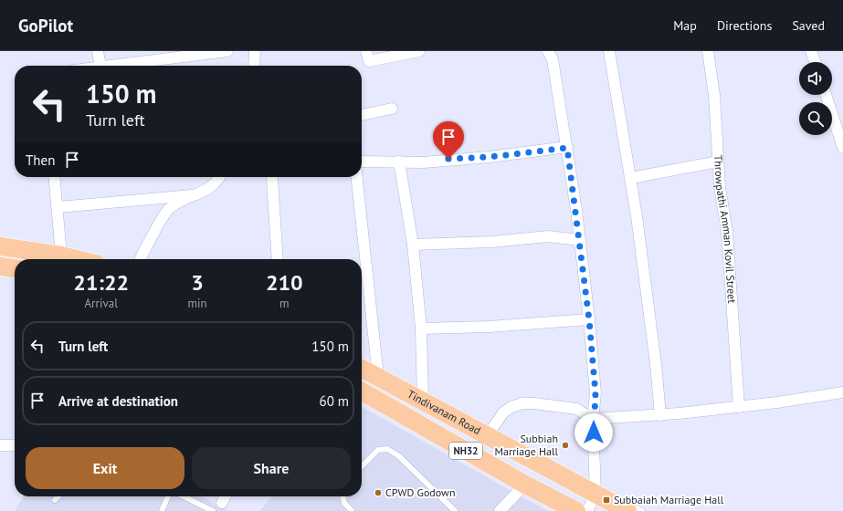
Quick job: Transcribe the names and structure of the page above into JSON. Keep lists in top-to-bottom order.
{
  "streets": {
    "highway": ["Tindivanam Road", "NH32"],
    "street": ["Throwpathi Amman Kovil Street"]
  },
  "places": {
    "other": ["Subbiah Marriage Hall", "CPWD Godown"],
    "transit": ["Subbaiah Marriage Hall"]
  },
  "page": {
    "header": "GoPilot",
    "nav": ["Map", "Directions", "Saved"],
    "turn": ["150 m", "Turn left"],
    "then": "Then",
    "eta": [
      "21:22",
      "Arrival",
      "3",
      "min",
      "210",
      "m"
    ],
    "list": [
      {
        "name": "Turn left",
        "value": "150 m"
      },
      {
        "name": "Arrive at destination",
        "value": "60 m"
      }
    ],
    "buttons": ["Exit", "Share"]
  }
}
